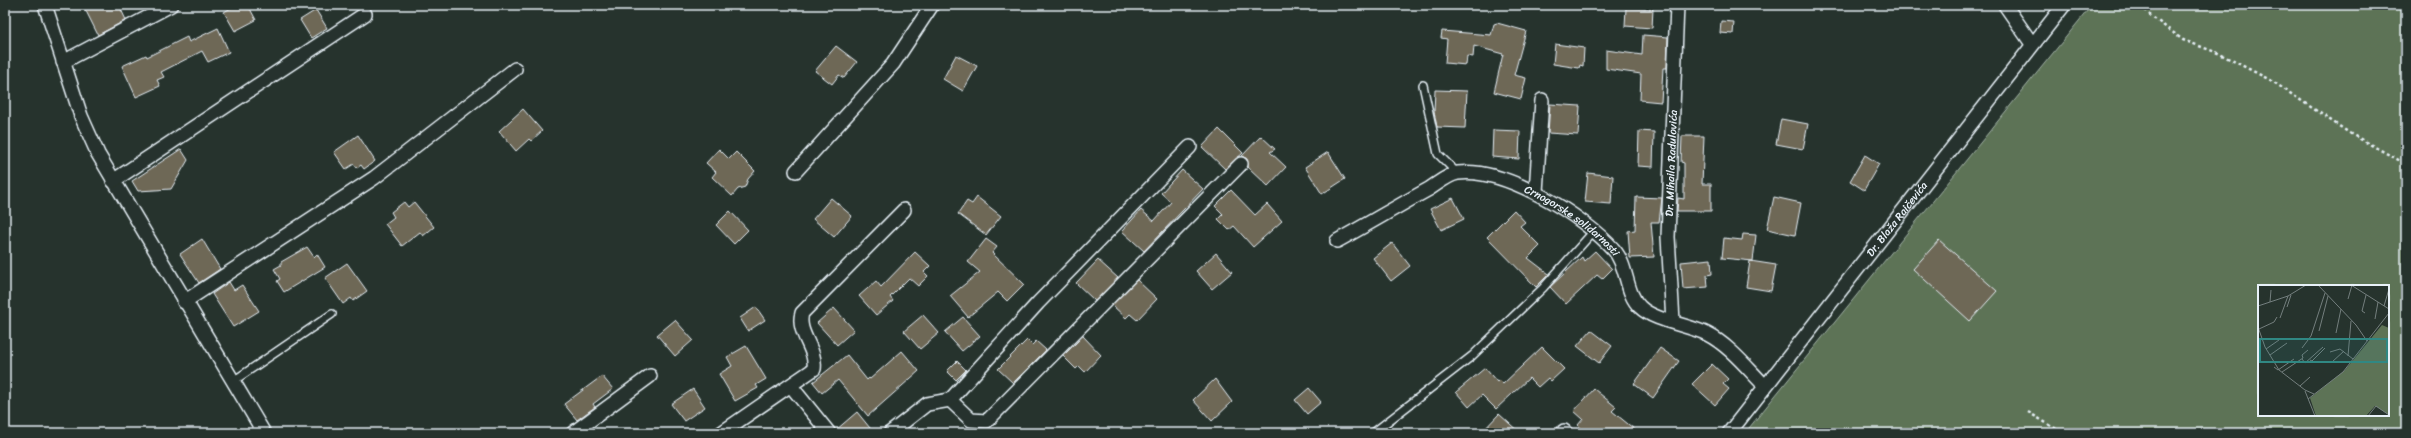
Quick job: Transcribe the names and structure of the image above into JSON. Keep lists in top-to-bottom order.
{
  "streets": {
    "street": ["Dr. Mihaila Radulovića", "Dr. Blaža Raičevića", "Crnogorske solidarnosti"]
  },
  "crossings": [
    ["Dr. Mihaila Radulovića", "Crnogorske solidarnosti"],
    ["Dr. Blaža Raičevića", "Crnogorske solidarnosti"]
  ]
}
